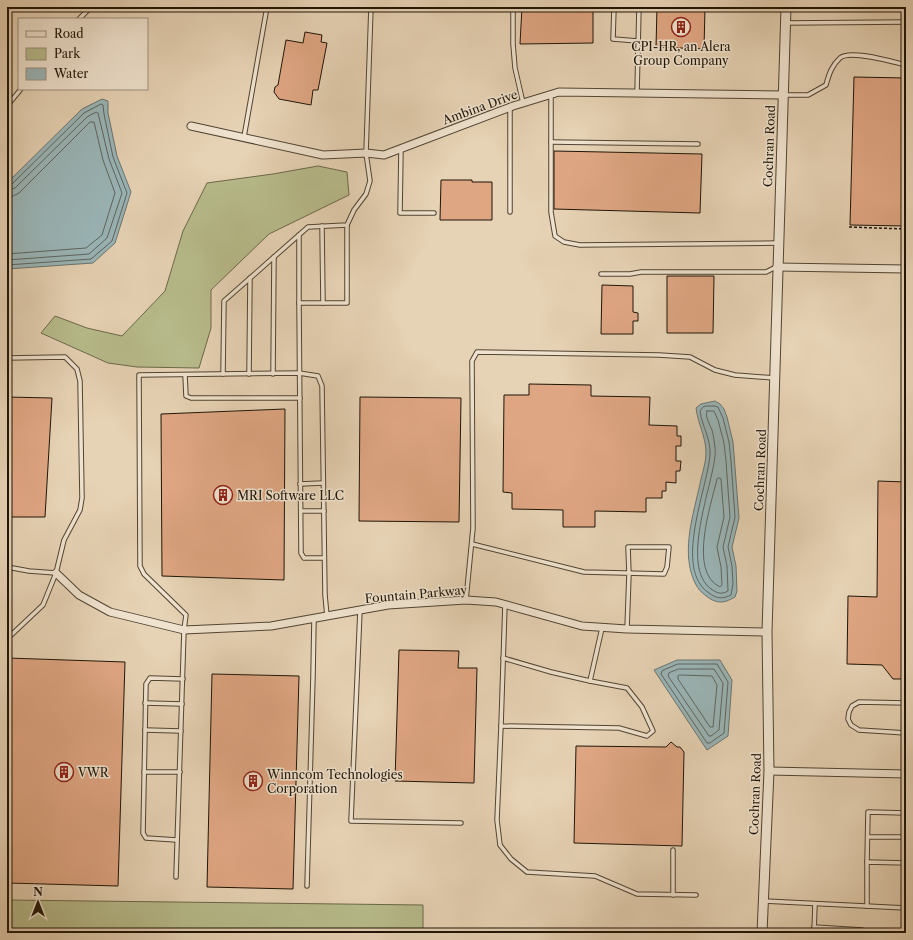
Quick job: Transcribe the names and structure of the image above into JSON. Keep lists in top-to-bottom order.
{
  "streets": {
    "street": ["Ambina Drive", "Cochran Road", "Fountain Parkway"]
  },
  "crossings": [
    ["Ambina Drive", "Cochran Road"],
    ["Cochran Road", "Fountain Parkway"]
  ],
  "places": {
    "building": [
      "CPI-HR, an Alera Group Company",
      "MRI Software LLC",
      "VWR",
      "Winncom Technologies Corporation"
    ]
  },
  "legend": ["Road", "Park", "Water"],
  "north": "top"
}
